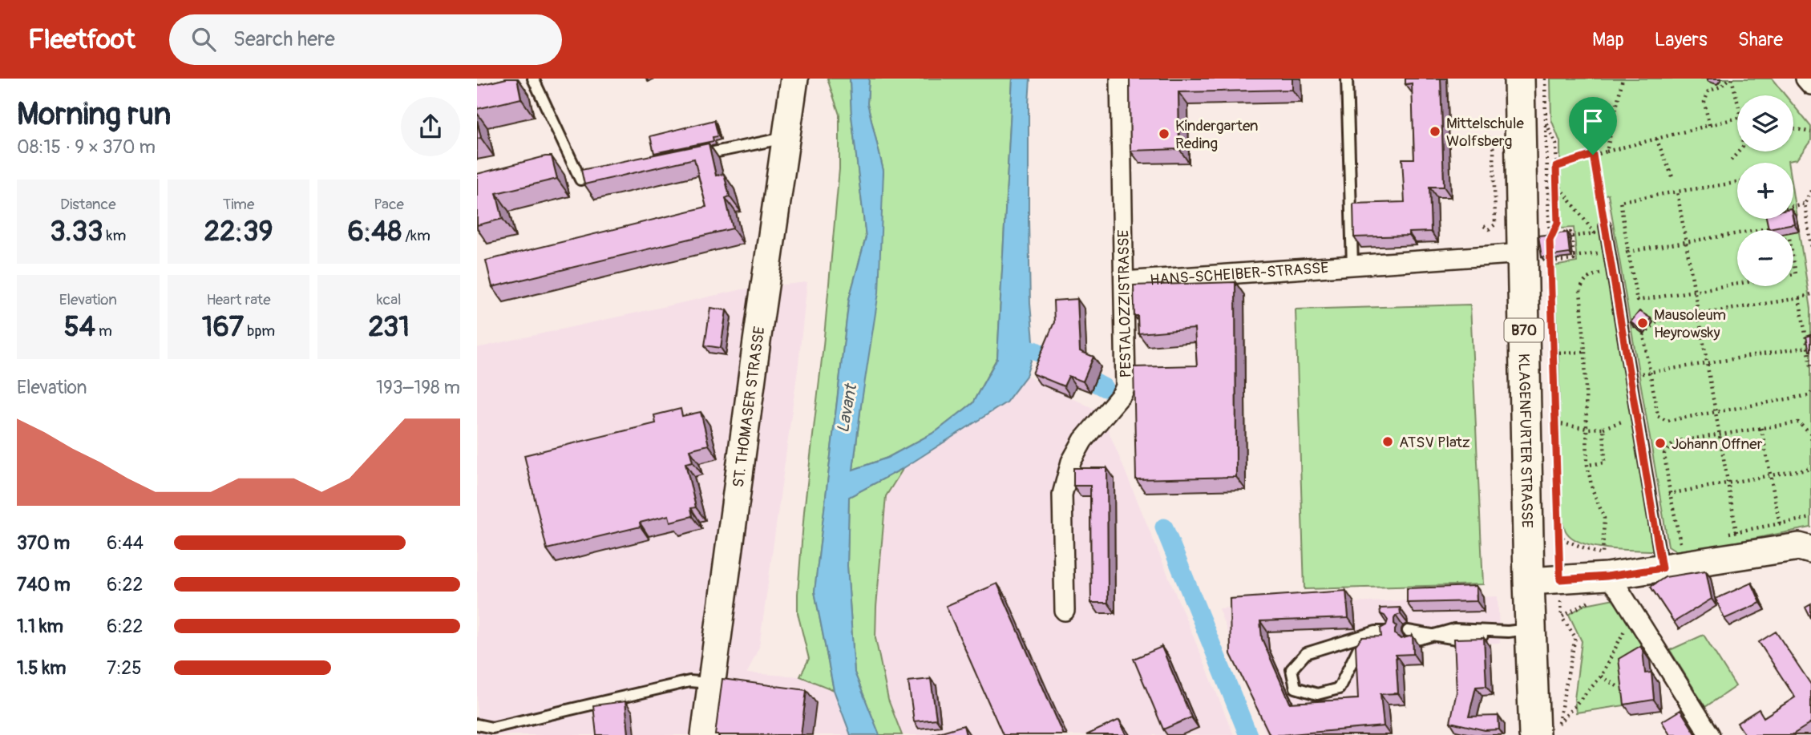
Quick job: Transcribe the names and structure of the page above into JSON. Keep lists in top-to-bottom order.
{
  "streets": {
    "main road": ["B70", "ST. THOMASER STRASSE", "KLAGENFURTER STRASSE"],
    "street": ["HANS-SCHEIBER-STRASSE", "PESTALOZZISTRASSE"]
  },
  "crossings": [
    ["HANS-SCHEIBER-STRASSE", "PESTALOZZISTRASSE"],
    ["HANS-SCHEIBER-STRASSE", "KLAGENFURTER STRASSE"]
  ],
  "water": ["Lavant"],
  "places": [
    "Mittelschule Wolfsberg",
    "Kindergarten Reding",
    "Mausoleum Heyrowsky",
    "ATSV Platz",
    "Johann Offner"
  ],
  "page": {
    "header": "Fleetfoot",
    "search": "Search here",
    "nav": ["Map", "Layers", "Share"],
    "heading": ["Morning run", "08:15 · 9 × 370 m"],
    "map_buttons": ["+", "−"],
    "stats": [
      ["Distance", "3.33 km"],
      ["Time", "22:39"],
      ["Pace", "6:48 /km"],
      ["Elevation", "54 m"],
      ["Heart rate", "167 bpm"],
      ["kcal", "231"]
    ],
    "chart": ["Elevation", "193–198 m"],
    "list": [
      {
        "name": "370 m",
        "note": "6:44"
      },
      {
        "name": "740 m",
        "note": "6:22"
      },
      {
        "name": "1.1 km",
        "note": "6:22"
      },
      {
        "name": "1.5 km",
        "note": "7:25"
      }
    ]
  }
}
